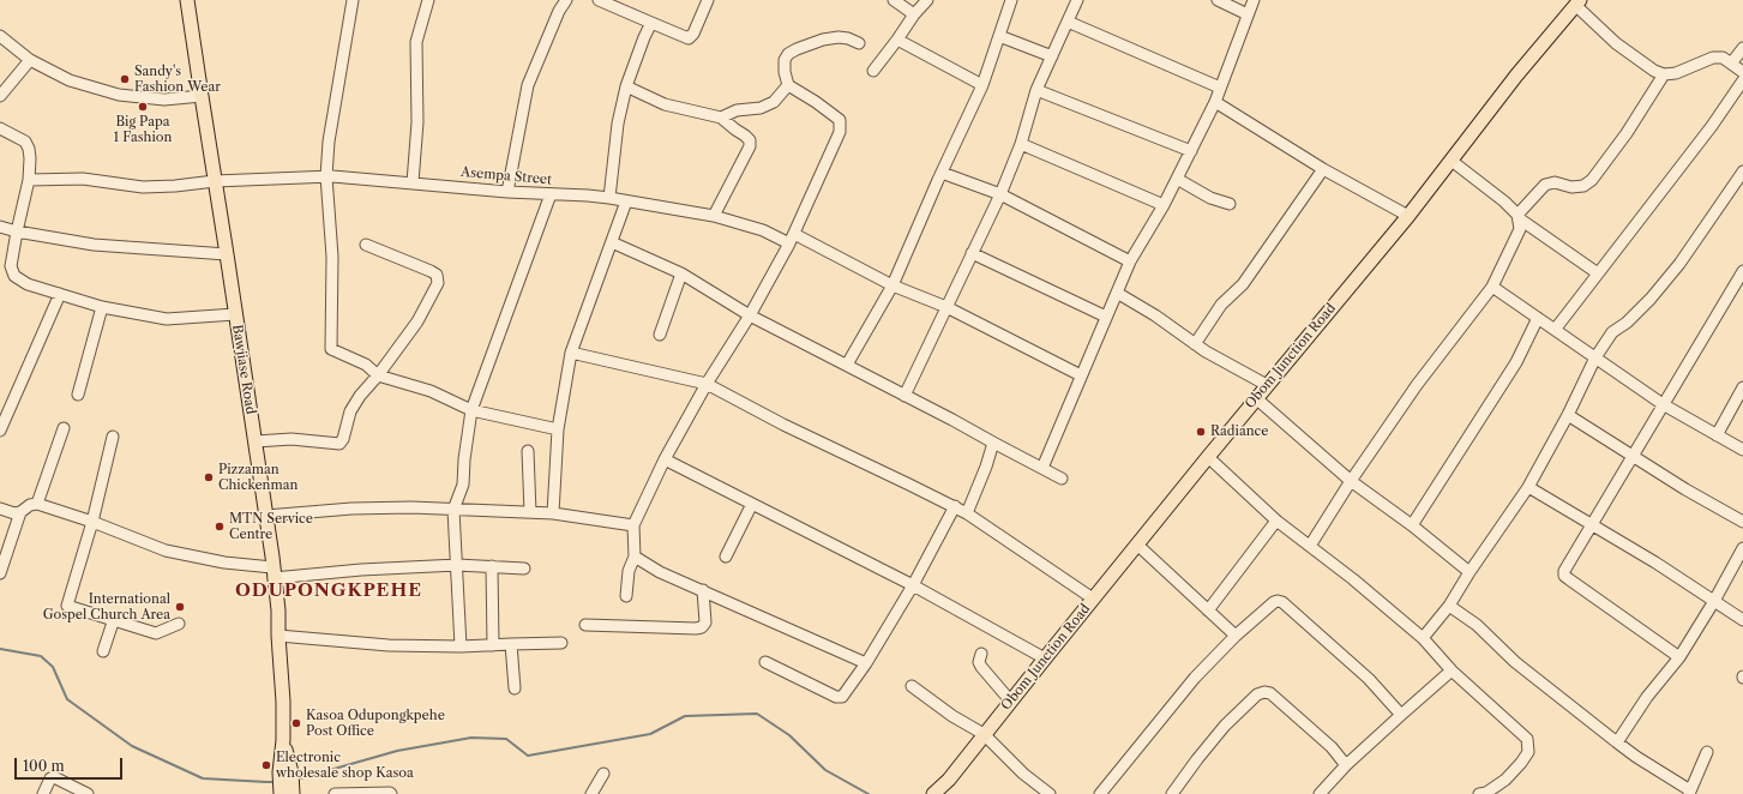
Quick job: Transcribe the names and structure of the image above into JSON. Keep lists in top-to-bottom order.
{
  "streets": {
    "main road": ["Obom Junction Road", "Bawjiase Road"],
    "street": ["Asempa Street"]
  },
  "crossings": [
    ["Asempa Street", "Bawjiase Road"]
  ],
  "districts": ["ODUPONGKPEHE"],
  "places": [
    "Sandy's Fashion Wear",
    "Big Papa 1 Fashion",
    "Radiance",
    "Pizzaman Chickenman",
    "MTN Service Centre",
    "International Gospel Church Area",
    "Kasoa Odupongkpehe Post Office",
    "Electronic wholesale shop Kasoa"
  ],
  "scale_bar": "100 m"
}
